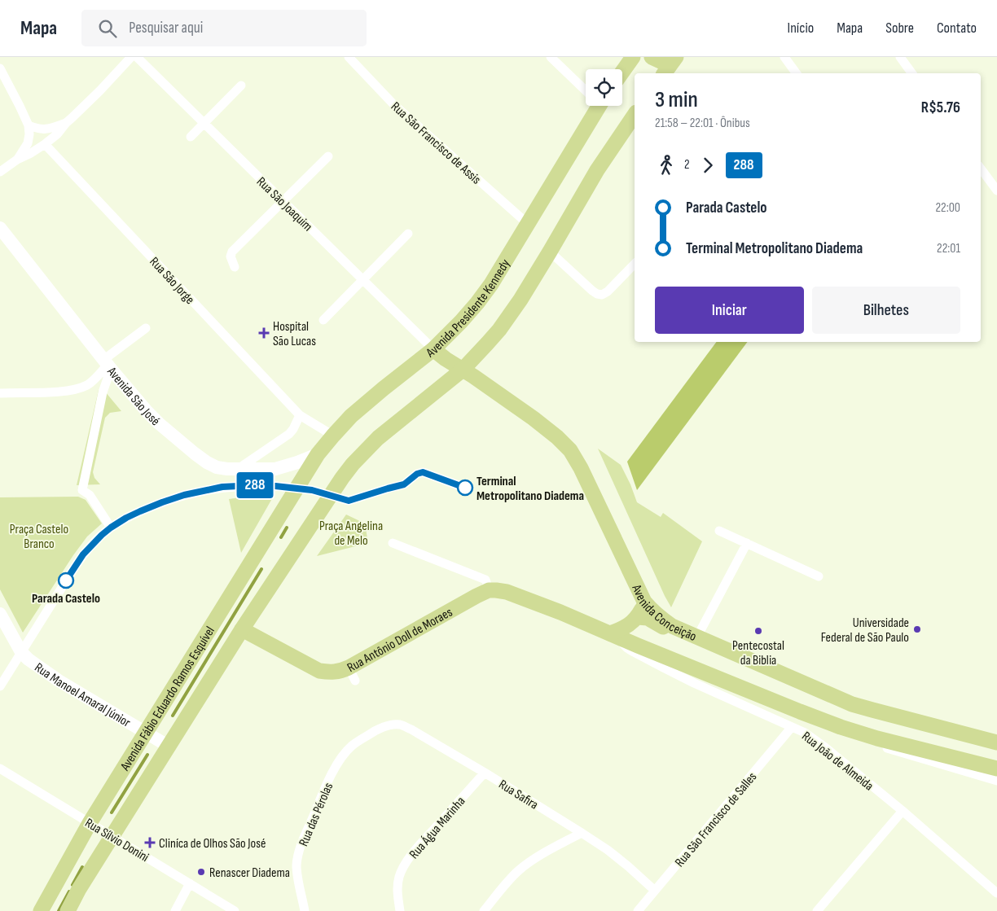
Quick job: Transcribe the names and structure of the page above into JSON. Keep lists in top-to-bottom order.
{
  "streets": {
    "main road": [
      "Avenida Presidente Kennedy",
      "Avenida São José",
      "Avenida Conceição",
      "Rua Antônio Doll de Moraes",
      "Rua Manoel Amaral Júnior",
      "Avenida Fábio Eduardo Ramos Esquível"
    ],
    "street": [
      "Rua São Francisco de Assis",
      "Rua São Joaquim",
      "Rua São Jorge",
      "Rua João de Almeida",
      "Rua Safira",
      "Rua das Pérolas",
      "Rua São Francisco de Salles",
      "Rua Água Marinha",
      "Rua Sílvio Donini"
    ]
  },
  "crossings": [
    ["Rua São Francisco de Assis", "Avenida Presidente Kennedy"],
    ["Rua São Joaquim", "Avenida Presidente Kennedy"],
    ["Rua São Joaquim", "Avenida Conceição"],
    ["Rua São Jorge", "Avenida Presidente Kennedy"],
    ["Avenida Presidente Kennedy", "Avenida São José"],
    ["Avenida Presidente Kennedy", "Avenida Conceição"],
    ["Avenida Presidente Kennedy", "Avenida Fábio Eduardo Ramos Esquível"],
    ["Avenida Conceição", "Avenida Fábio Eduardo Ramos Esquível"],
    ["Rua Antônio Doll de Moraes", "Avenida Fábio Eduardo Ramos Esquível"],
    ["Rua Manoel Amaral Júnior", "Avenida Fábio Eduardo Ramos Esquível"],
    ["Avenida Fábio Eduardo Ramos Esquível", "Rua Sílvio Donini"],
    ["Rua João de Almeida", "Rua São Francisco de Salles"],
    ["Rua Safira", "Rua das Pérolas"],
    ["Rua Safira", "Rua São Francisco de Salles"],
    ["Rua Safira", "Rua Água Marinha"]
  ],
  "parks": ["Praça Angelina de Melo", "Praça Castelo Branco"],
  "places": {
    "health": ["Hospital São Lucas", "Cliníca de Olhos São José"],
    "other": [
      "Terminal Metropolitano Diadema",
      "Parada Castelo",
      "Universidade Federal de São Paulo",
      "Pentecostal da Biblia",
      "Renascer Diadema"
    ]
  },
  "lines": ["bus line 288"],
  "page": {
    "header": "Mapa",
    "search": "Pesquisar aqui",
    "nav": [
      "Início",
      "Mapa",
      "Sobre",
      "Contato"
    ],
    "on_map": "288",
    "heading": ["3 min", "21:58 – 22:01 · Ônibus", "R$5.76"],
    "legs": ["2", "288"],
    "list": [
      {
        "name": "Parada Castelo",
        "value": "22:00"
      },
      {
        "name": "Terminal Metropolitano Diadema",
        "value": "22:01"
      }
    ],
    "buttons": ["Iniciar", "Bilhetes"]
  }
}
